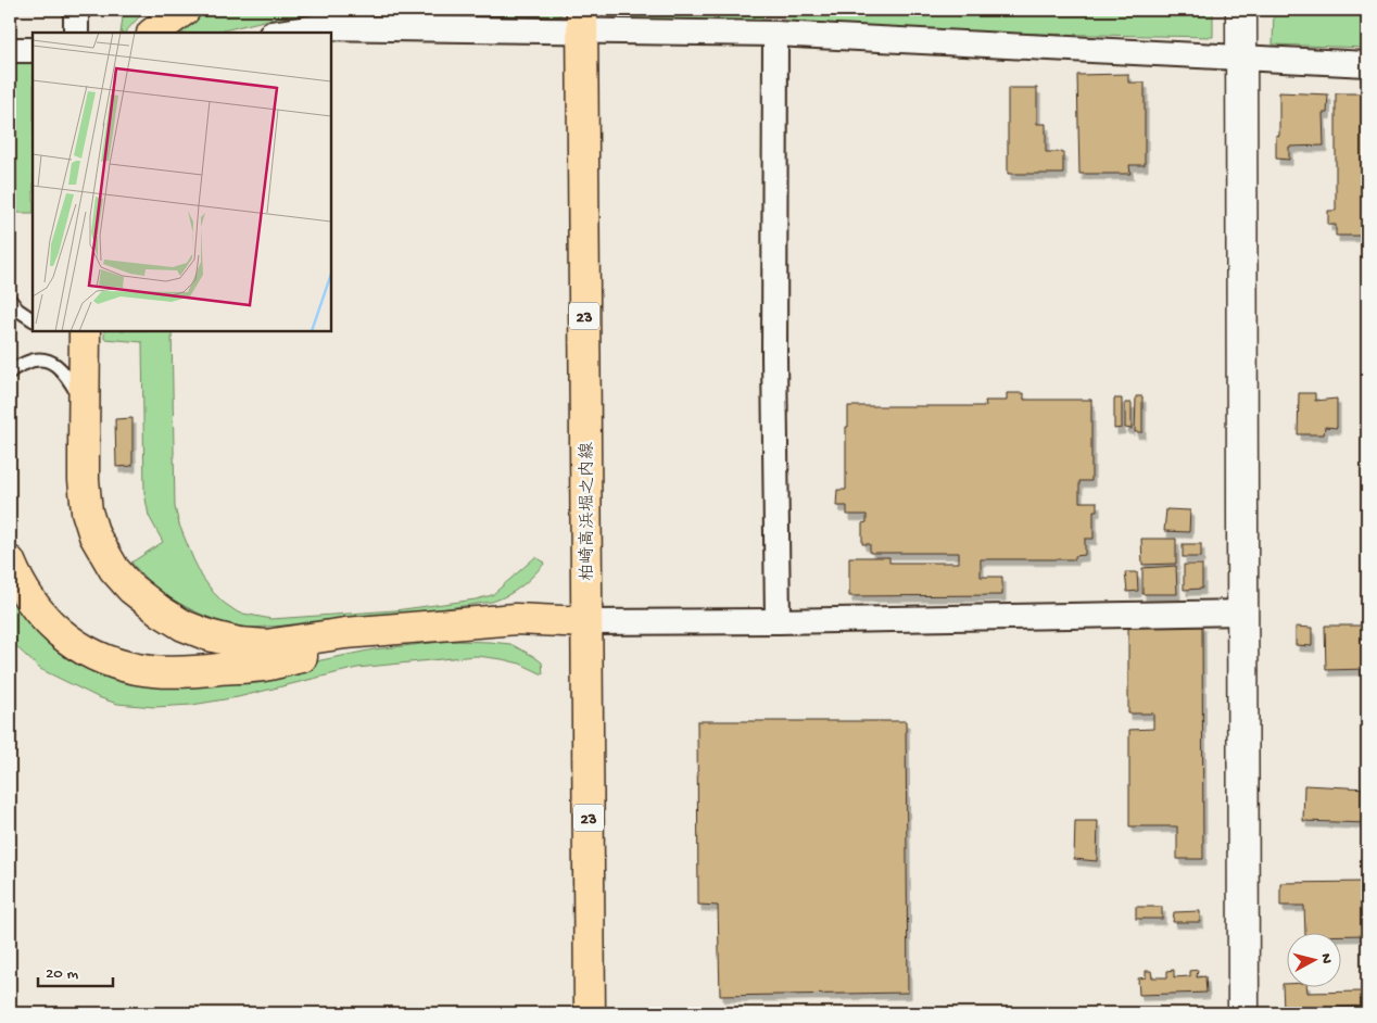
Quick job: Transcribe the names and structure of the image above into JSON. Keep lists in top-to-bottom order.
{
  "streets": {
    "main road": ["23", "柏崎高浜堀之内線"]
  },
  "scale_bar": "20 m",
  "north": "right"
}
